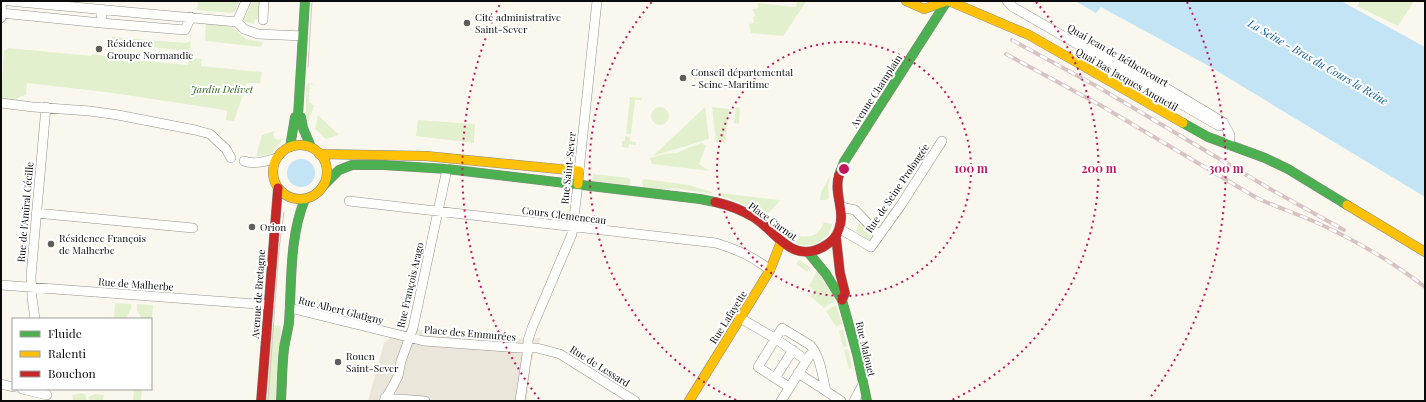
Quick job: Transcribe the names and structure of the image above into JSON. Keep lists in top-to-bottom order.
{
  "streets": {
    "street": [
      "Quai Jean de Béthencourt",
      "Quai Bas Jacques Anquetil",
      "Avenue Champlain",
      "Rue Saint-Sever",
      "Rue de Seine Prolongée",
      "Rue de l'Amiral Cécille",
      "Cours Clemenceau",
      "Place Carnot",
      "Rue de Malherbe",
      "Rue François Arago",
      "Avenue de Bretagne",
      "Rue Albert Glatigny",
      "Rue Lafayette",
      "Place des Emmurées",
      "Rue Malouet",
      "Rue de Lessard"
    ]
  },
  "crossings": [
    ["Quai Bas Jacques Anquetil", "Avenue Champlain"],
    ["Rue Saint-Sever", "Cours Clemenceau"],
    ["Rue Saint-Sever", "Place Carnot"],
    ["Rue Saint-Sever", "Place des Emmurées"],
    ["Rue Saint-Sever", "Rue de Lessard"],
    ["Rue de Seine Prolongée", "Rue Malouet"],
    ["Rue de l'Amiral Cécille", "Rue de Malherbe"],
    ["Cours Clemenceau", "Rue François Arago"],
    ["Cours Clemenceau", "Rue Lafayette"],
    ["Place Carnot", "Rue Lafayette"],
    ["Place Carnot", "Rue Malouet"],
    ["Rue de Malherbe", "Avenue de Bretagne"],
    ["Rue François Arago", "Rue Albert Glatigny"],
    ["Rue François Arago", "Place des Emmurées"],
    ["Rue Albert Glatigny", "Place des Emmurées"],
    ["Place des Emmurées", "Rue de Lessard"]
  ],
  "water": ["La Seine - Bras du Cours la Reine"],
  "parks": ["Jardin Delivet"],
  "places": [
    "Cité administrative Saint-Sever",
    "Résidence Groupe Normandie",
    "Conseil départemental - Seine-Maritime",
    "Orion",
    "Résidence François de Malherbe",
    "Rouen Saint-Sever"
  ],
  "legend": ["Fluide", "Ralenti", "Bouchon"],
  "rings": ["100 m", "200 m", "300 m"]
}
